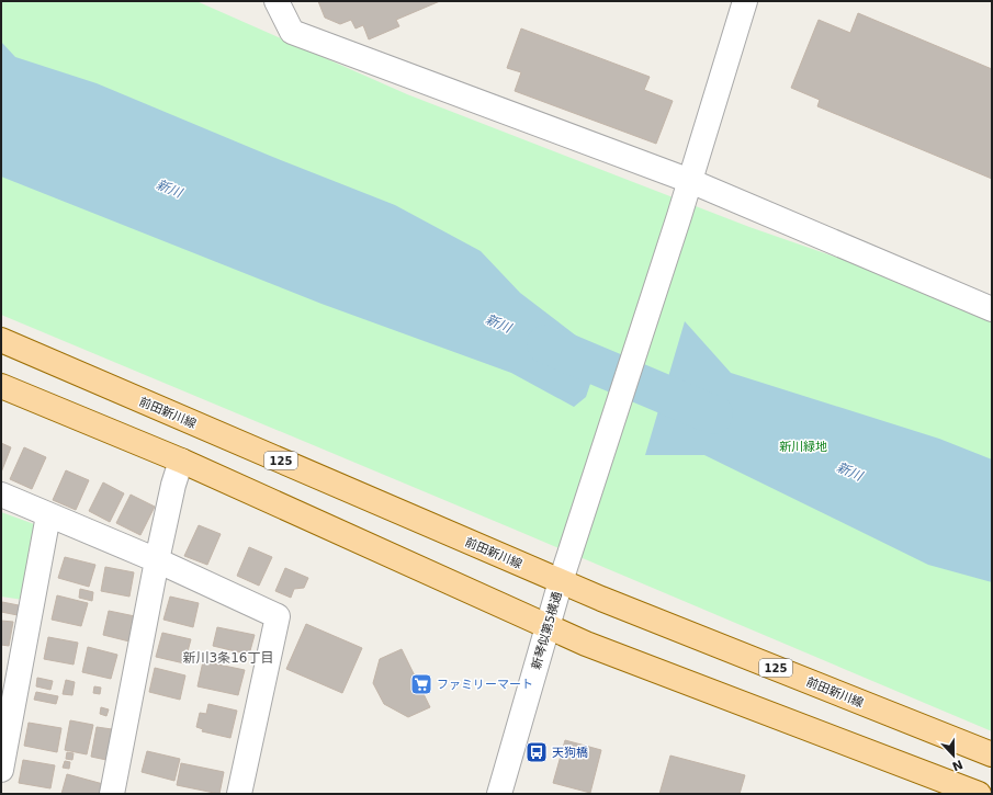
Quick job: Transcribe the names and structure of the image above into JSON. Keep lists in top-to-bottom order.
{
  "streets": {
    "main road": ["前田新川線", "125"],
    "street": ["新琴似第5横通"]
  },
  "crossings": [
    ["前田新川線", "新琴似第5横通"]
  ],
  "districts": ["新川3条16丁目"],
  "water": ["新川"],
  "parks": ["新川緑地"],
  "places": {
    "supermarket": ["ファミリーマート"],
    "bus stop": ["天狗橋"]
  },
  "north": "bottom"
}
